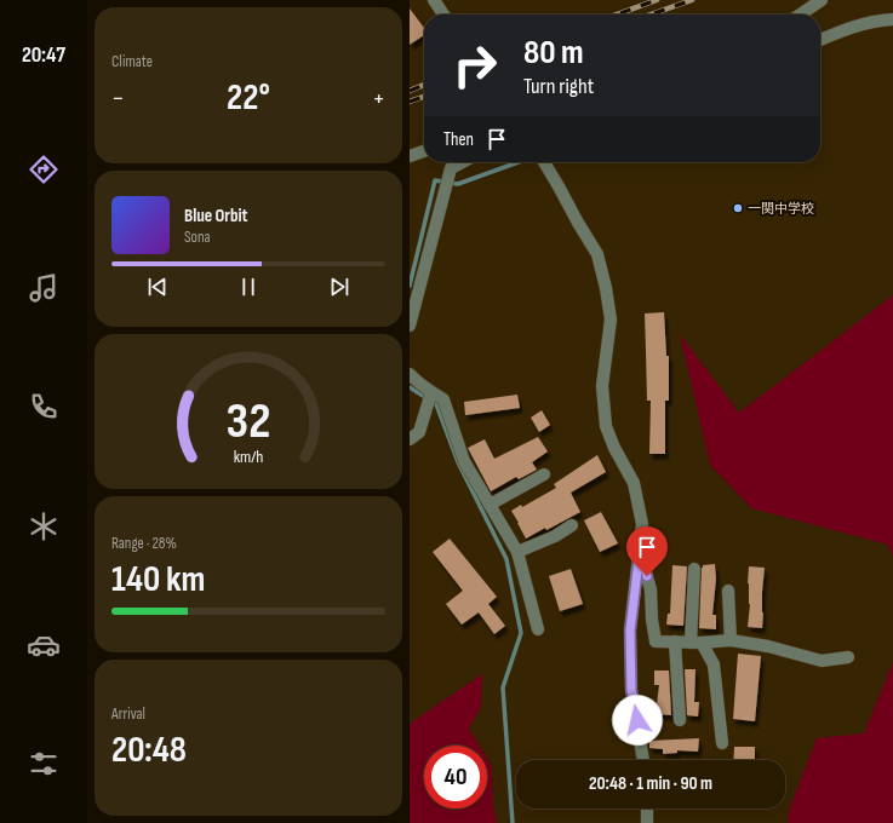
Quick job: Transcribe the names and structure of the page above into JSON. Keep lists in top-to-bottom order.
{
  "places": ["一関中学校"],
  "page": {
    "tabs": "20:47",
    "tile": [
      "Climate",
      ["Range · 28%", "140 km"],
      ["Arrival", "20:48"]
    ],
    "turn": ["80 m", "Turn right"],
    "heat": ["−", "22°", "+"],
    "then": "Then",
    "song": ["Blue Orbit", "Sona"],
    "limit": "40",
    "trip": "20:48 · 1 min · 90 m",
    "gauge": ["32", "km/h"]
  }
}
